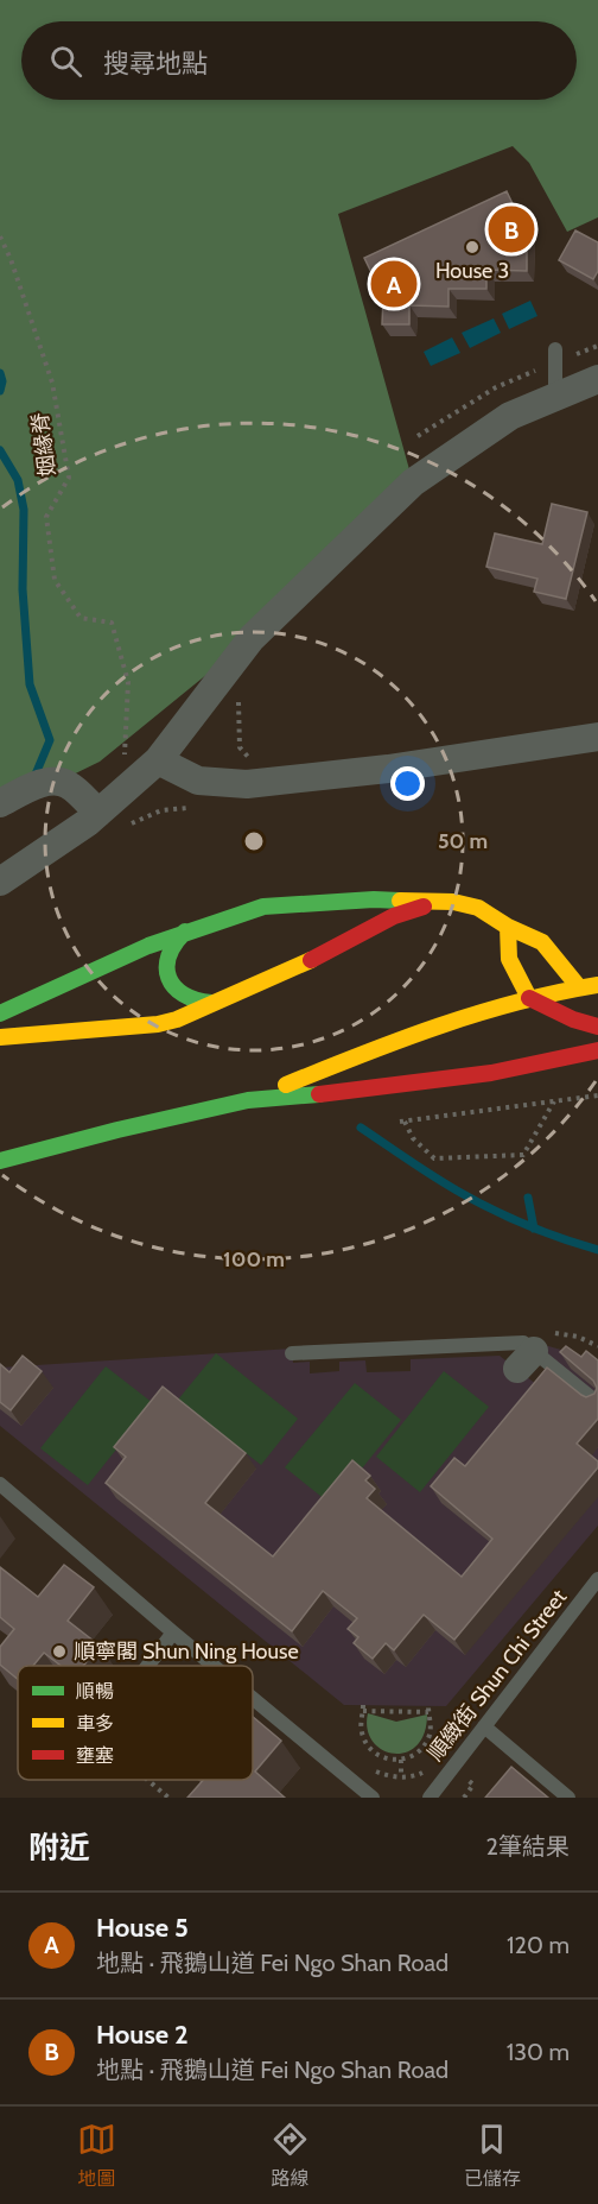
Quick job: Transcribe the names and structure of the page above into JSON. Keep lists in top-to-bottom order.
{
  "streets": {
    "lane": ["順緻街 Shun Chi Street"],
    "path": ["姻緣脊"]
  },
  "places": ["House 3", "順寧閣 Shun Ning House"],
  "legend": ["順暢", "車多", "壅塞"],
  "page": {
    "search": "搜尋地點",
    "pins": ["B", "A"],
    "heading": ["附近", "2筆結果"],
    "list": [
      {
        "mark": "A",
        "name": "House 5",
        "note": "地點 · 飛鵝山道 Fei Ngo Shan Road",
        "value": "120 m"
      },
      {
        "mark": "B",
        "name": "House 2",
        "note": "地點 · 飛鵝山道 Fei Ngo Shan Road",
        "value": "130 m"
      }
    ],
    "nav": ["地圖", "路線", "已儲存"]
  },
  "rings": ["50 m", "100 m"]
}
